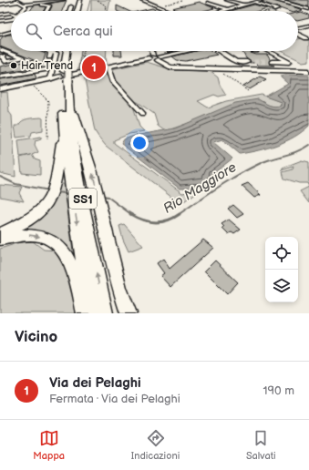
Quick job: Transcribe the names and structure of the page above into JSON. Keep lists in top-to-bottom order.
{
  "streets": {
    "highway": ["SS1"]
  },
  "water": ["Rio Maggiore"],
  "places": ["Hair Trend"],
  "page": {
    "search": "Cerca qui",
    "pins": "1",
    "heading": "Vicino",
    "list": [
      {
        "mark": "1",
        "name": "Via dei Pelaghi",
        "note": "Fermata · Via dei Pelaghi",
        "value": "190 m"
      }
    ],
    "nav": ["Mappa", "Indicazioni", "Salvati"]
  }
}
